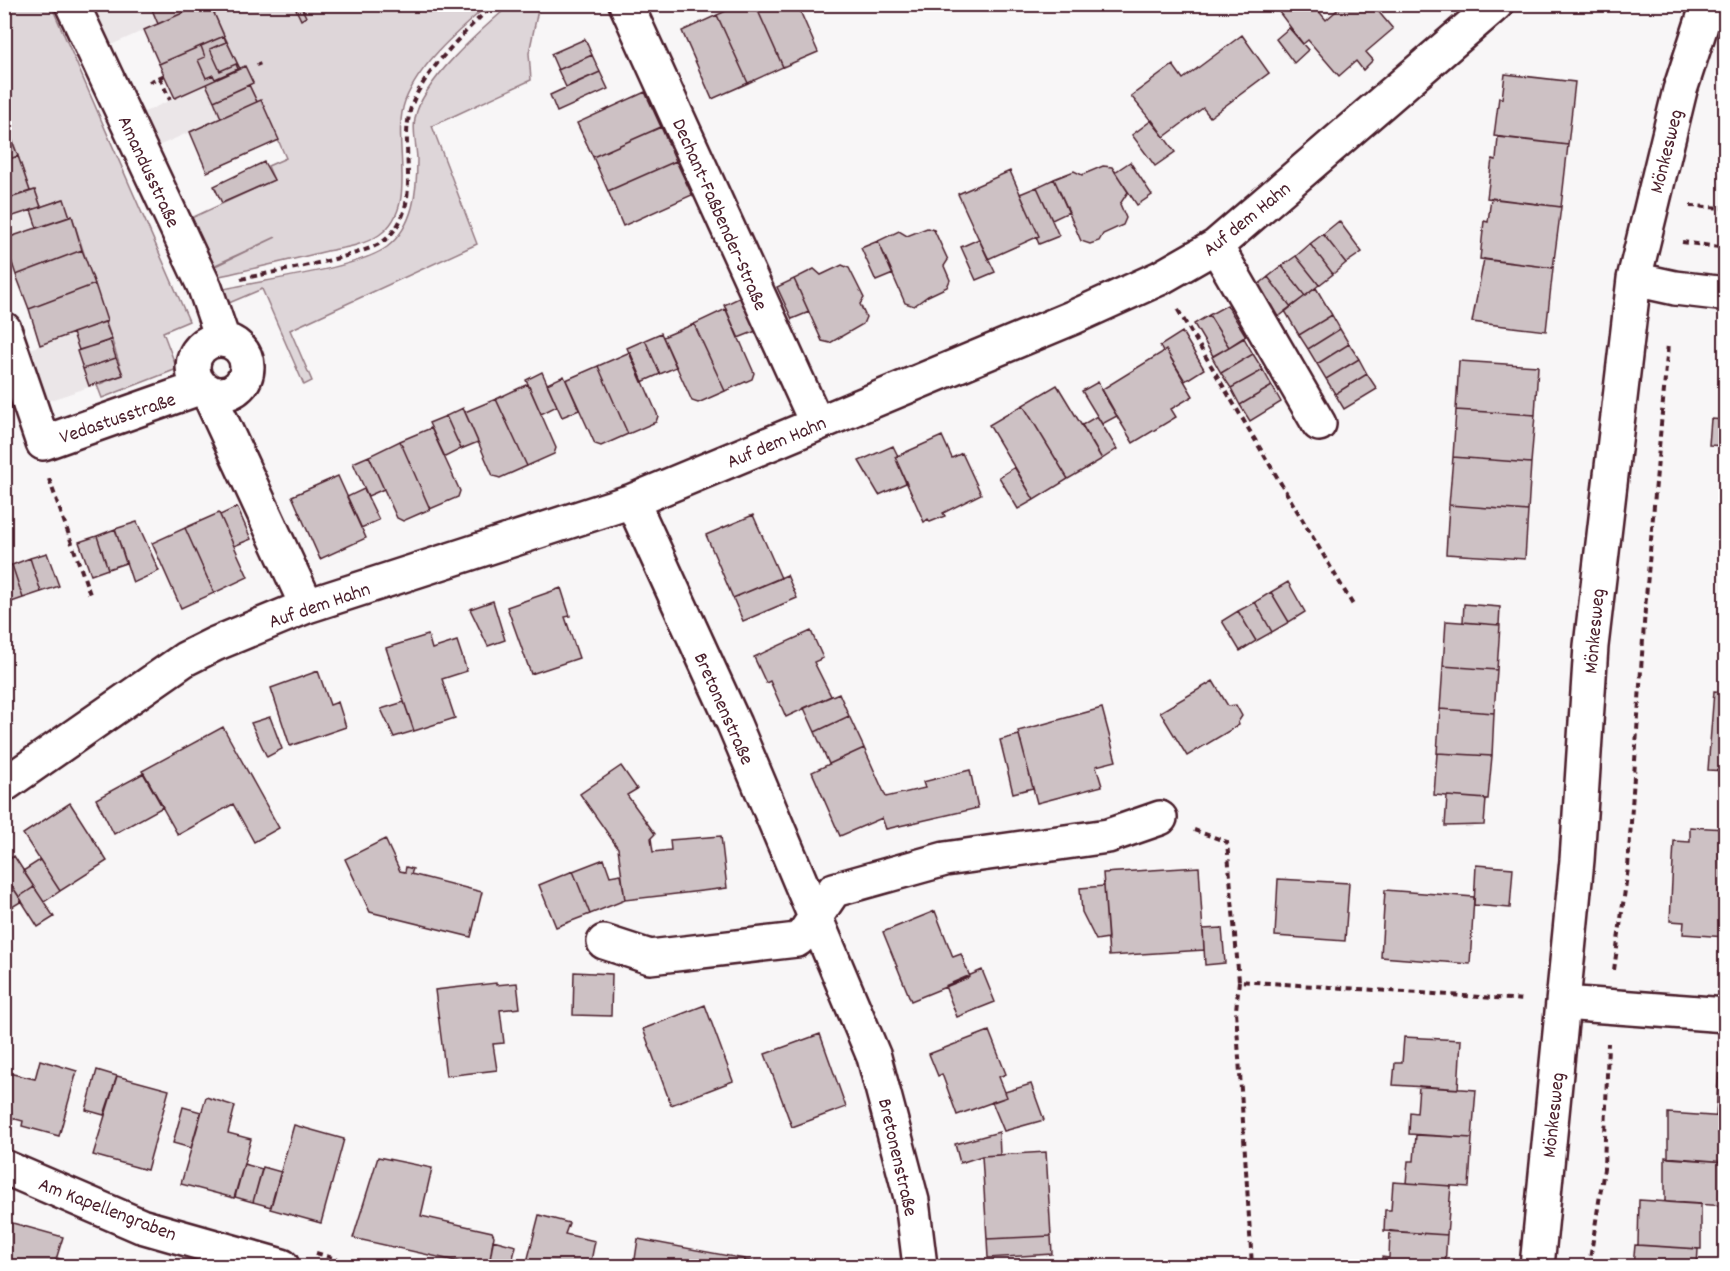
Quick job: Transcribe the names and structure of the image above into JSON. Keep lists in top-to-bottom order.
{
  "streets": {
    "street": [
      "Mönkesweg",
      "Amandusstraße",
      "Dechant-Faßbender-Straße",
      "Auf dem Hahn",
      "Vedastusstraße",
      "Bretonenstraße",
      "Am Kapellengraben"
    ]
  },
  "crossings": [
    ["Amandusstraße", "Vedastusstraße"],
    ["Dechant-Faßbender-Straße", "Auf dem Hahn"],
    ["Auf dem Hahn", "Bretonenstraße"]
  ]
}
